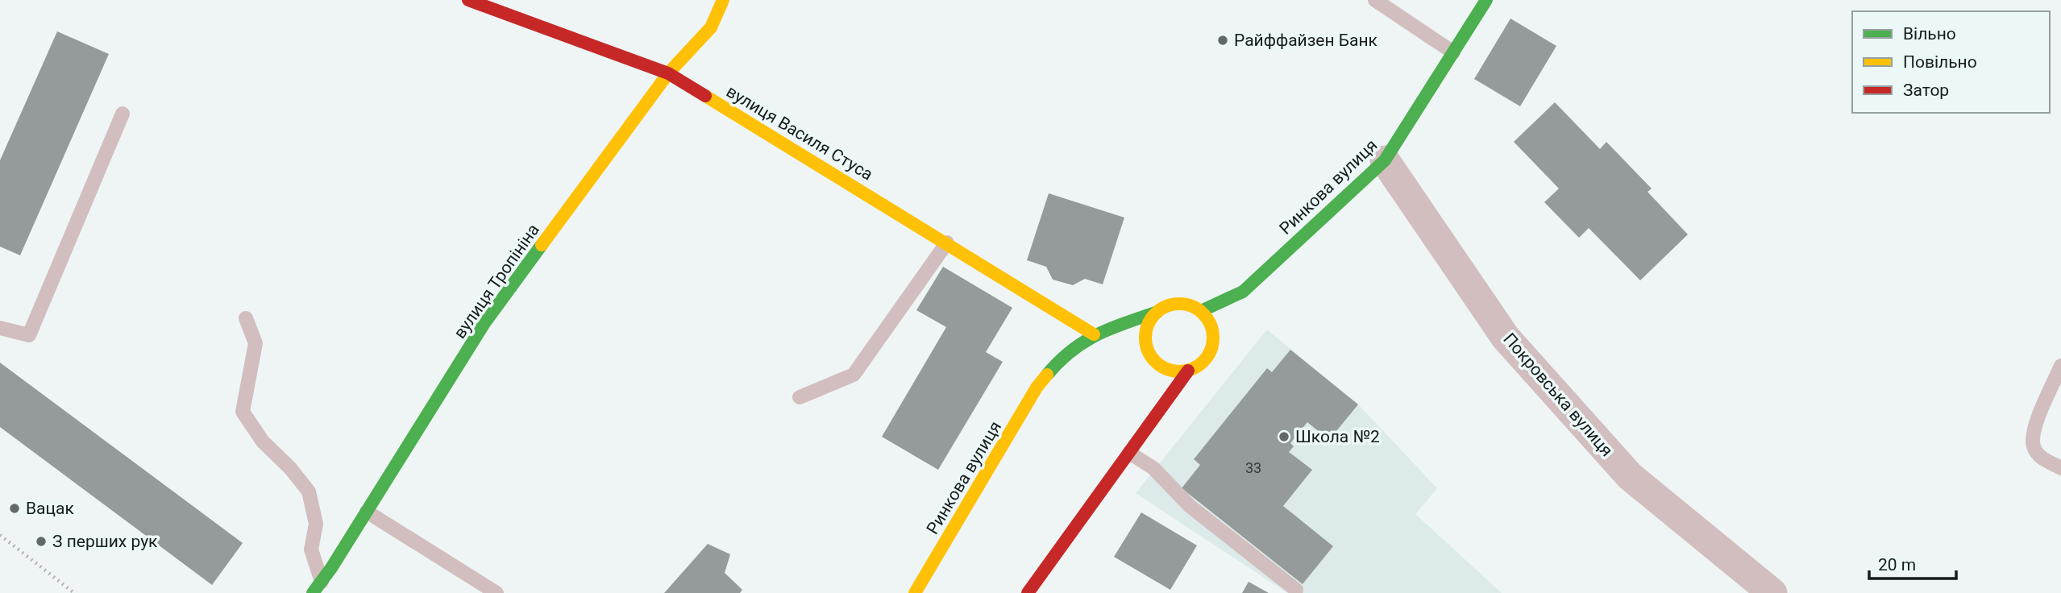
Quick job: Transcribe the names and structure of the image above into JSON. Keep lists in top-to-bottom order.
{
  "streets": {
    "street": [
      "вулиця Василя Стуса",
      "Ринкова вулиця",
      "вулиця Тропініна",
      "Покровська вулиця"
    ]
  },
  "crossings": [
    ["вулиця Василя Стуса", "Ринкова вулиця"],
    ["вулиця Василя Стуса", "вулиця Тропініна"],
    ["Ринкова вулиця", "Покровська вулиця"]
  ],
  "places": [
    "Райффайзен Банк",
    "Школа №2",
    "Вацак",
    "З перших рук"
  ],
  "house_numbers": ["33"],
  "legend": ["Вільно", "Повільно", "Затор"],
  "scale_bar": "20 m"
}
